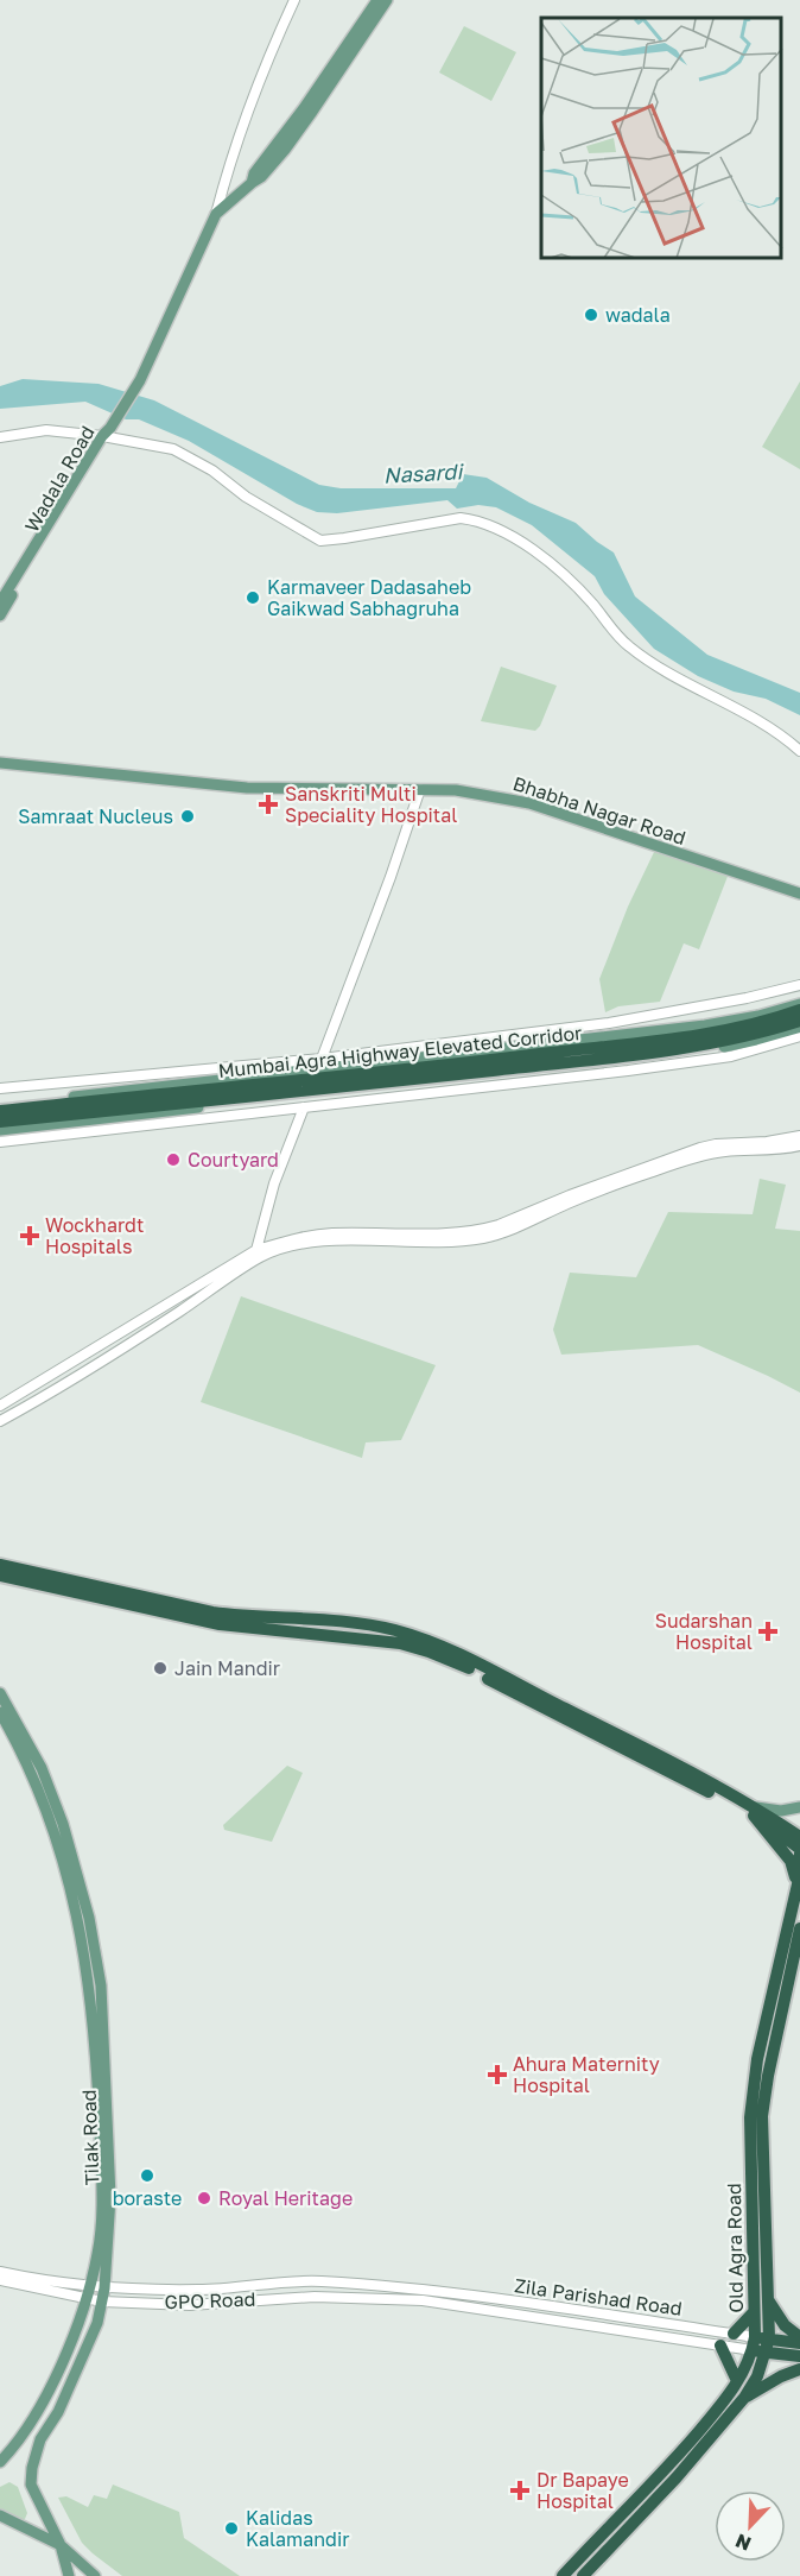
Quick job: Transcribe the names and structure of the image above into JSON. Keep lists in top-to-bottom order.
{
  "streets": {
    "highway": ["Mumbai Agra Highway Elevated Corridor", "Old Agra Road"],
    "main road": ["Wadala Road", "Bhabha Nagar Road", "Tilak Road"],
    "street": ["Zila Parishad Road", "GPO Road"]
  },
  "crossings": [
    ["Tilak Road", "GPO Road"],
    ["Old Agra Road", "Zila Parishad Road"],
    ["Zila Parishad Road", "GPO Road"]
  ],
  "water": ["Nasardi"],
  "places": {
    "other": [
      "wadala",
      "Karmaveer Dadasaheb Gaikwad Sabhagruha",
      "Samraat Nucleus",
      "Courtyard",
      "Jain Mandir",
      "boraste",
      "Royal Heritage",
      "Kalidas Kalamandir"
    ],
    "health": [
      "Sanskriti Multi Speciality Hospital",
      "Wockhardt Hospitals",
      "Sudarshan Hospital",
      "Ahura Maternity Hospital",
      "Dr Bapaye Hospital"
    ]
  },
  "north": "bottom left"
}
